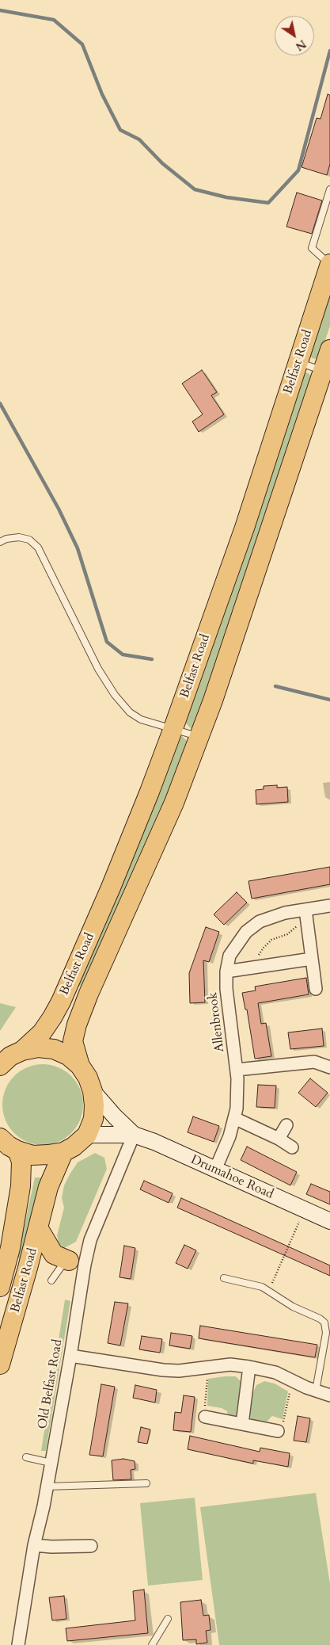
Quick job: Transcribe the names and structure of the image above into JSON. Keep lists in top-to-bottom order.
{
  "streets": {
    "highway": ["Belfast Road"],
    "main road": ["Drumahoe Road"],
    "street": ["Allenbrook", "Old Belfast Road"]
  },
  "crossings": [
    ["Allenbrook", "Drumahoe Road"],
    ["Drumahoe Road", "Old Belfast Road"]
  ],
  "north": "bottom right"
}
